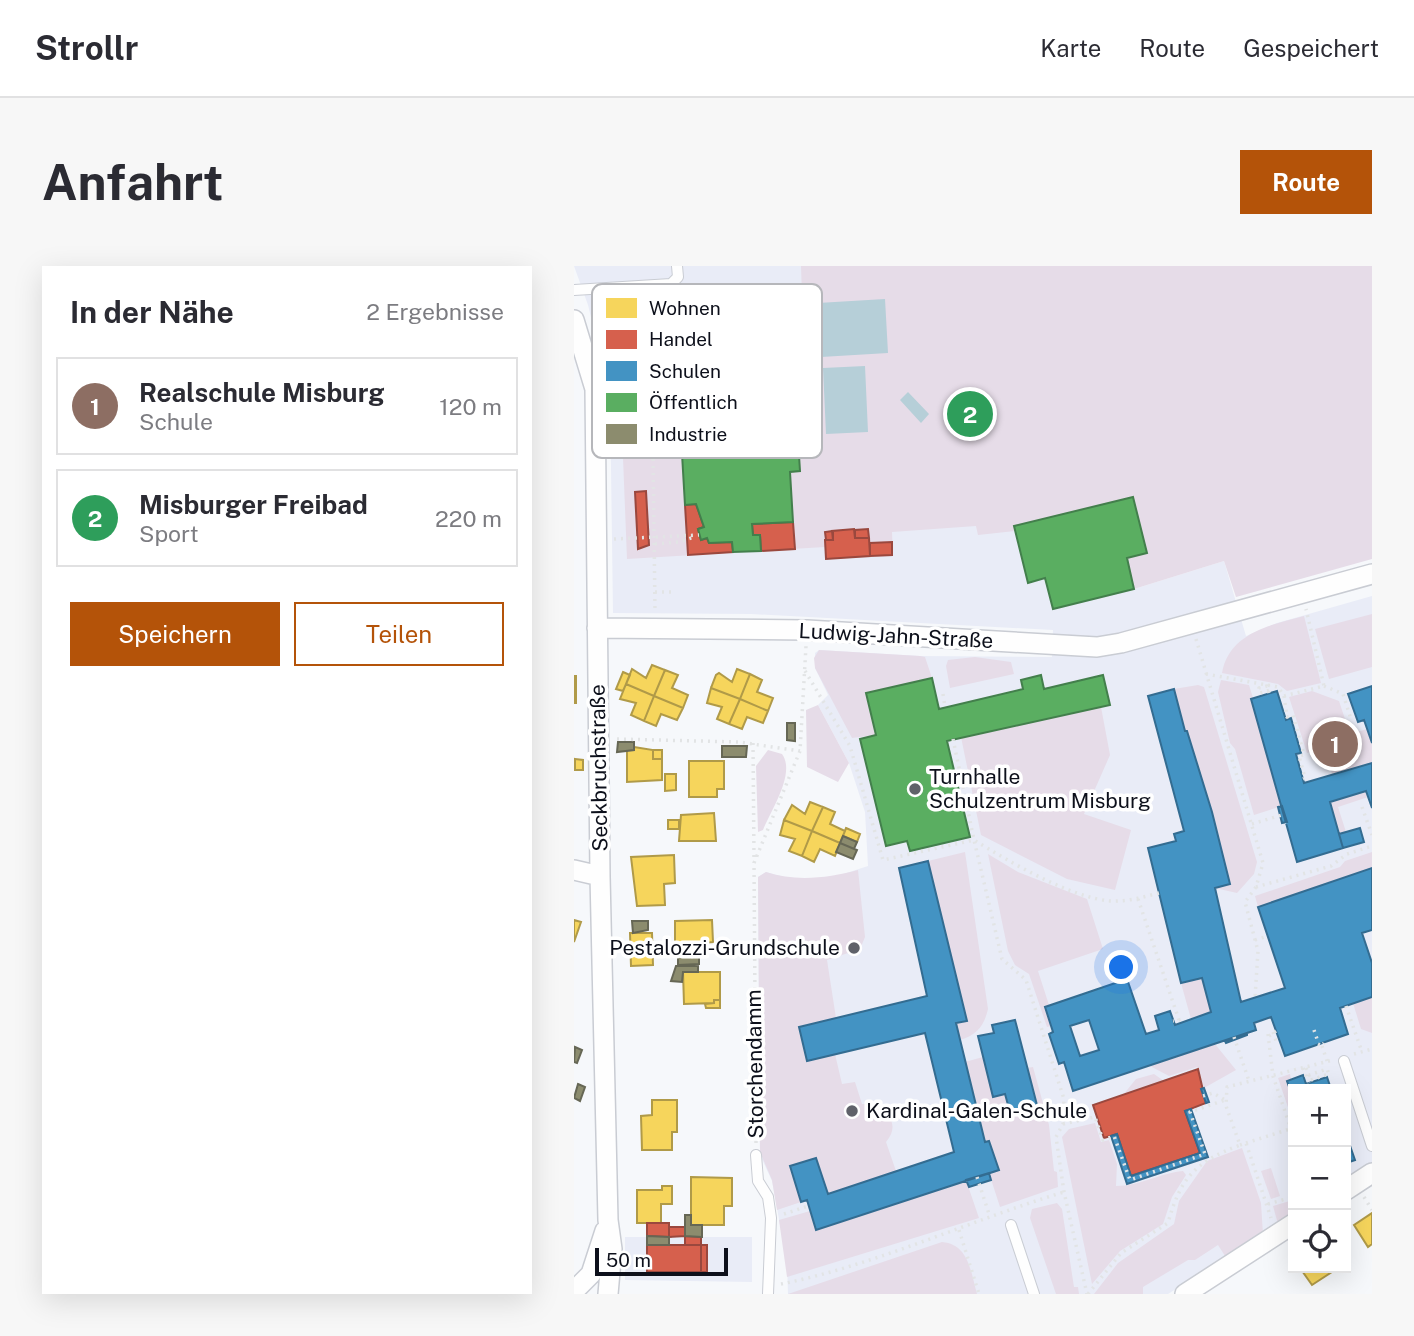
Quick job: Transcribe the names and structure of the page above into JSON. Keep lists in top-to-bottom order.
{
  "streets": {
    "street": ["Ludwig-Jahn-Straße", "Seckbruchstraße"],
    "lane": ["Storchendamm"]
  },
  "crossings": [
    ["Ludwig-Jahn-Straße", "Seckbruchstraße"],
    ["Ludwig-Jahn-Straße", "Storchendamm"]
  ],
  "places": ["Turnhalle Schulzentrum Misburg", "Pestalozzi-Grundschule", "Kardinal-Galen-Schule"],
  "legend": [
    "Wohnen",
    "Handel",
    "Schulen",
    "Öffentlich",
    "Industrie"
  ],
  "scale_bar": "50 m",
  "page": {
    "header": "Strollr",
    "nav": ["Karte", "Route", "Gespeichert"],
    "buttons": [
      "Route",
      ["Speichern", "Teilen"]
    ],
    "title": "Anfahrt",
    "heading": ["In der Nähe", "2 Ergebnisse"],
    "list": [
      {
        "mark": "1",
        "name": "Realschule Misburg",
        "note": "Schule",
        "value": "120 m"
      },
      {
        "mark": "2",
        "name": "Misburger Freibad",
        "note": "Sport",
        "value": "220 m"
      }
    ],
    "pins": ["2", "1"],
    "map_buttons": ["+", "−"],
    "scale": "50 m"
  }
}
